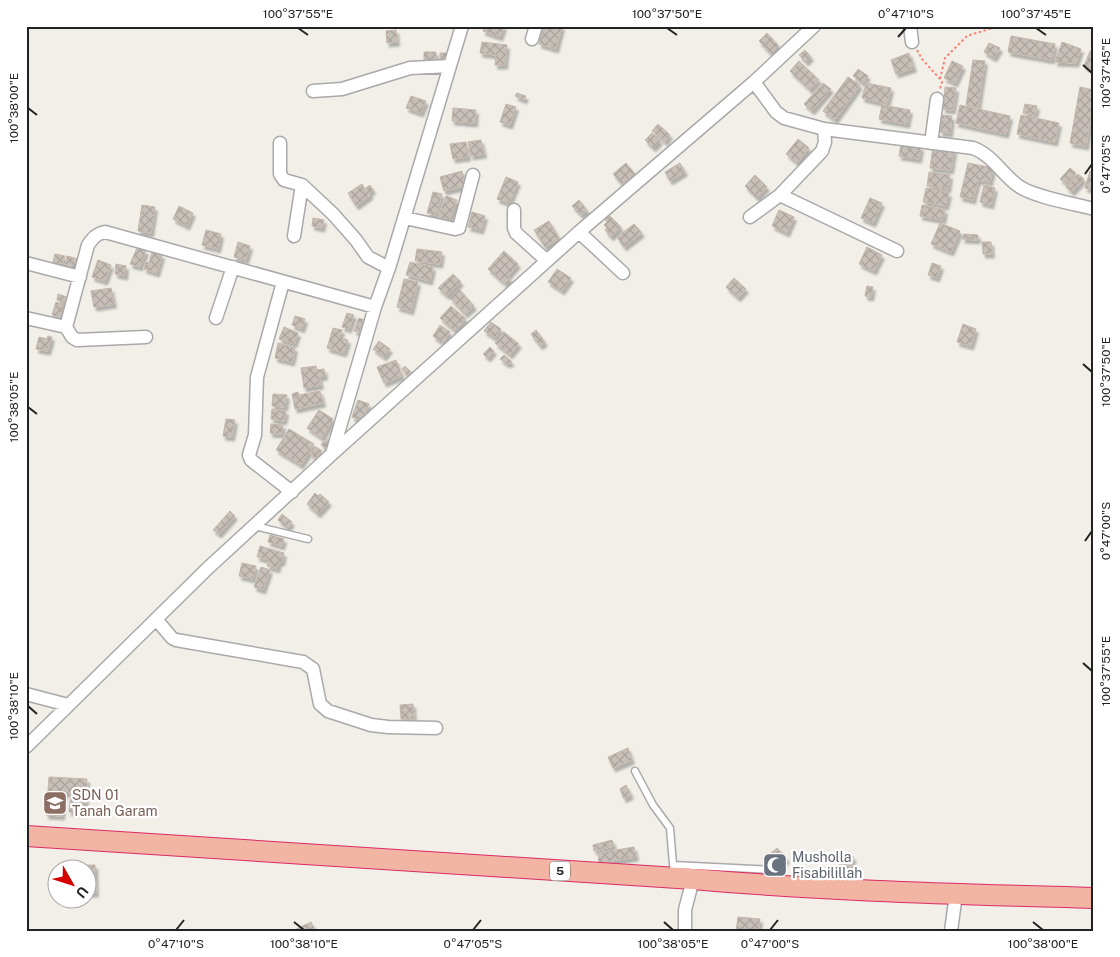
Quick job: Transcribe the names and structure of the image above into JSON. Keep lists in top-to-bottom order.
{
  "streets": {
    "highway": ["5"]
  },
  "places": {
    "school or university": ["SDN 01 Tanah Garam"],
    "mosque": ["Musholla Fisabilillah"]
  },
  "north": "bottom right",
  "coordinates": [
    "100°37'55\"E",
    "100°37'50\"E",
    "0°47'10\"S",
    "100°37'45\"E",
    "100°38'00\"E",
    "0°47'05\"S",
    "100°38'05\"E",
    "0°47'00\"S",
    "100°38'10\"E"
  ]
}
